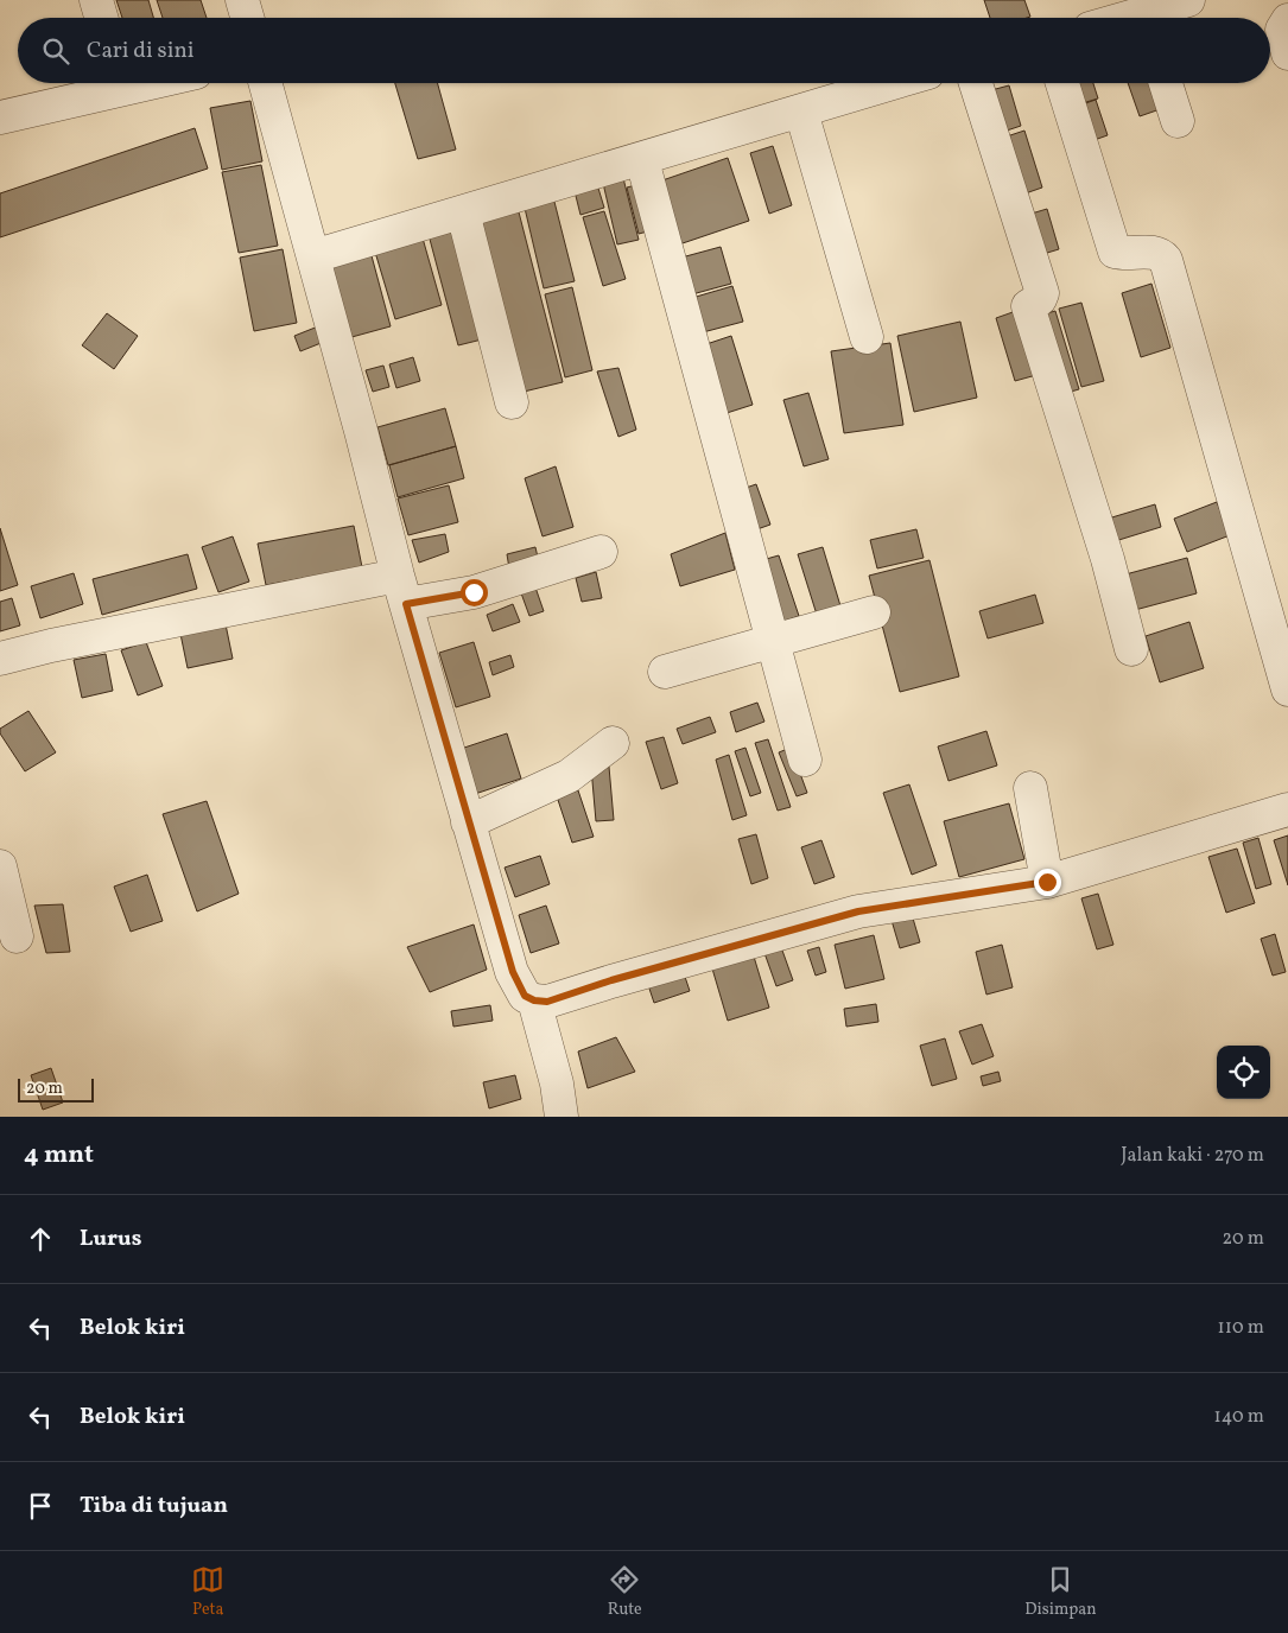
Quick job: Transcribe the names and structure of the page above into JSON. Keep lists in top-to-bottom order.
{
  "scale_bar": "20 m",
  "page": {
    "search": "Cari di sini",
    "scale": "20 m",
    "heading": ["4 mnt", "Jalan kaki · 270 m"],
    "list": [
      ["Lurus", "20 m"],
      ["Belok kiri", "110 m"],
      ["Belok kiri", "140 m"],
      "Tiba di tujuan"
    ],
    "nav": ["Peta", "Rute", "Disimpan"]
  }
}
